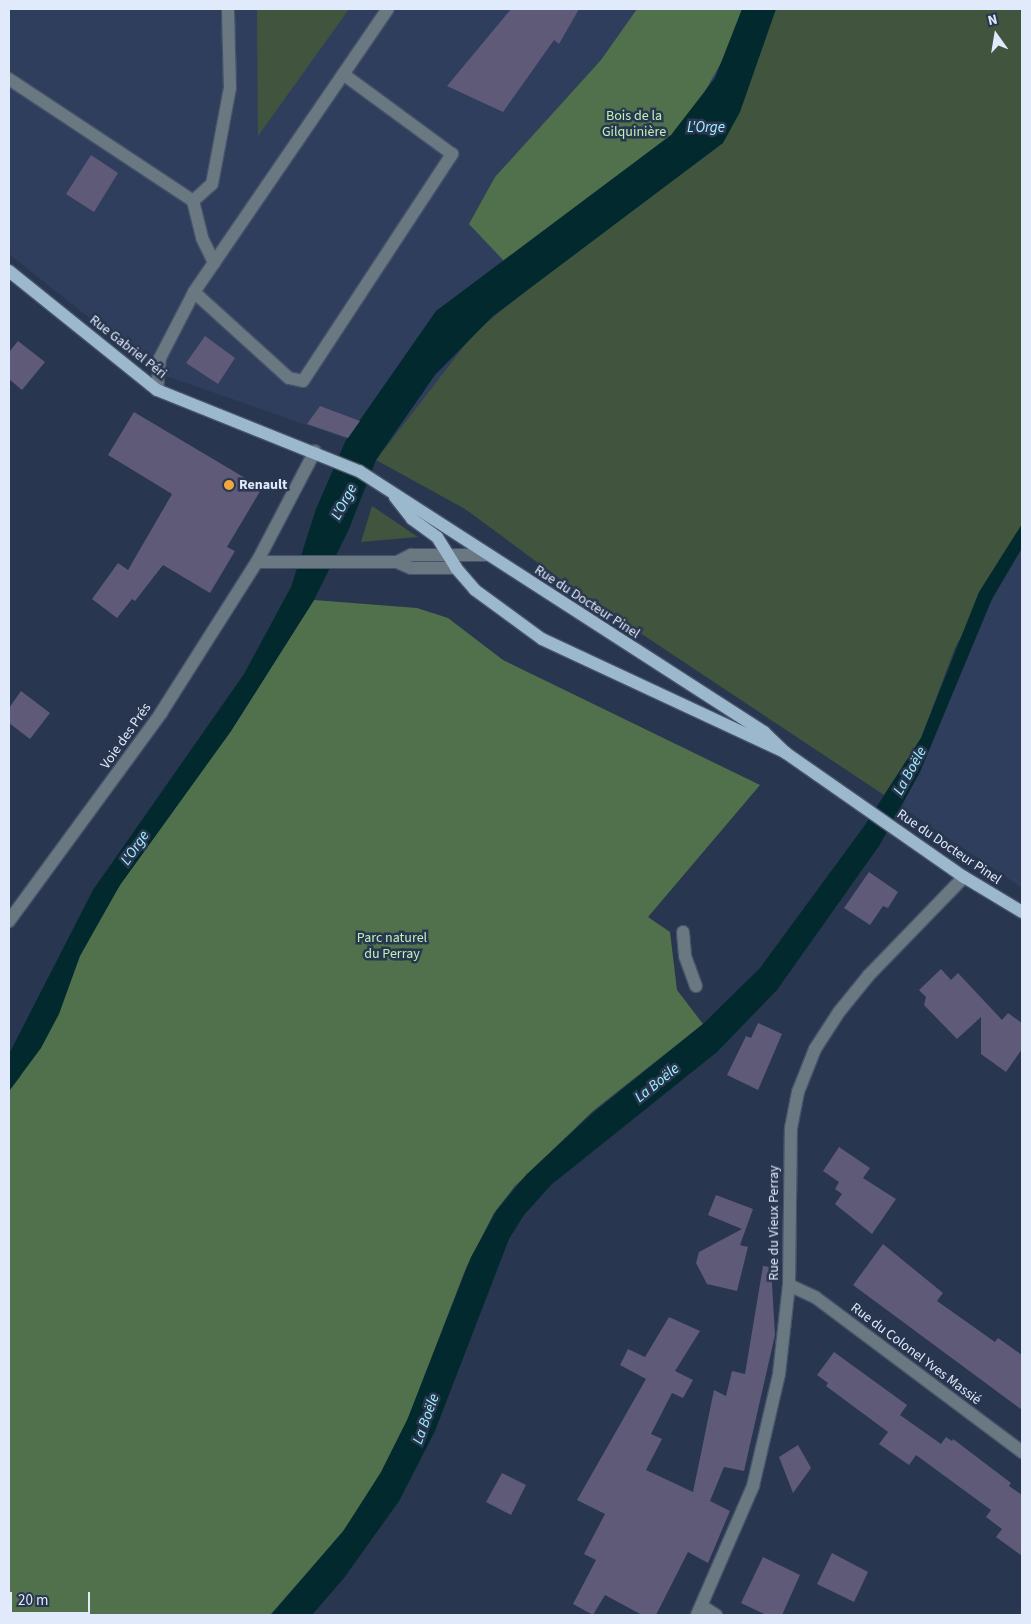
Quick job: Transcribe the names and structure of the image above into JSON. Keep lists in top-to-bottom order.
{
  "streets": {
    "main road": ["Rue Gabriel Péri", "Rue du Docteur Pinel"],
    "street": ["Voie des Prés", "Rue du Vieux Perray", "Rue du Colonel Yves Massié"]
  },
  "crossings": [
    ["Rue Gabriel Péri", "Rue du Docteur Pinel"],
    ["Rue Gabriel Péri", "Voie des Prés"],
    ["Rue du Docteur Pinel", "Rue du Vieux Perray"],
    ["Rue du Vieux Perray", "Rue du Colonel Yves Massié"]
  ],
  "water": ["L'Orge", "La Boële"],
  "parks": ["Bois de la Gilquinière", "Parc naturel du Perray"],
  "places": ["Renault"],
  "scale_bar": "20 m",
  "north": "top"
}
